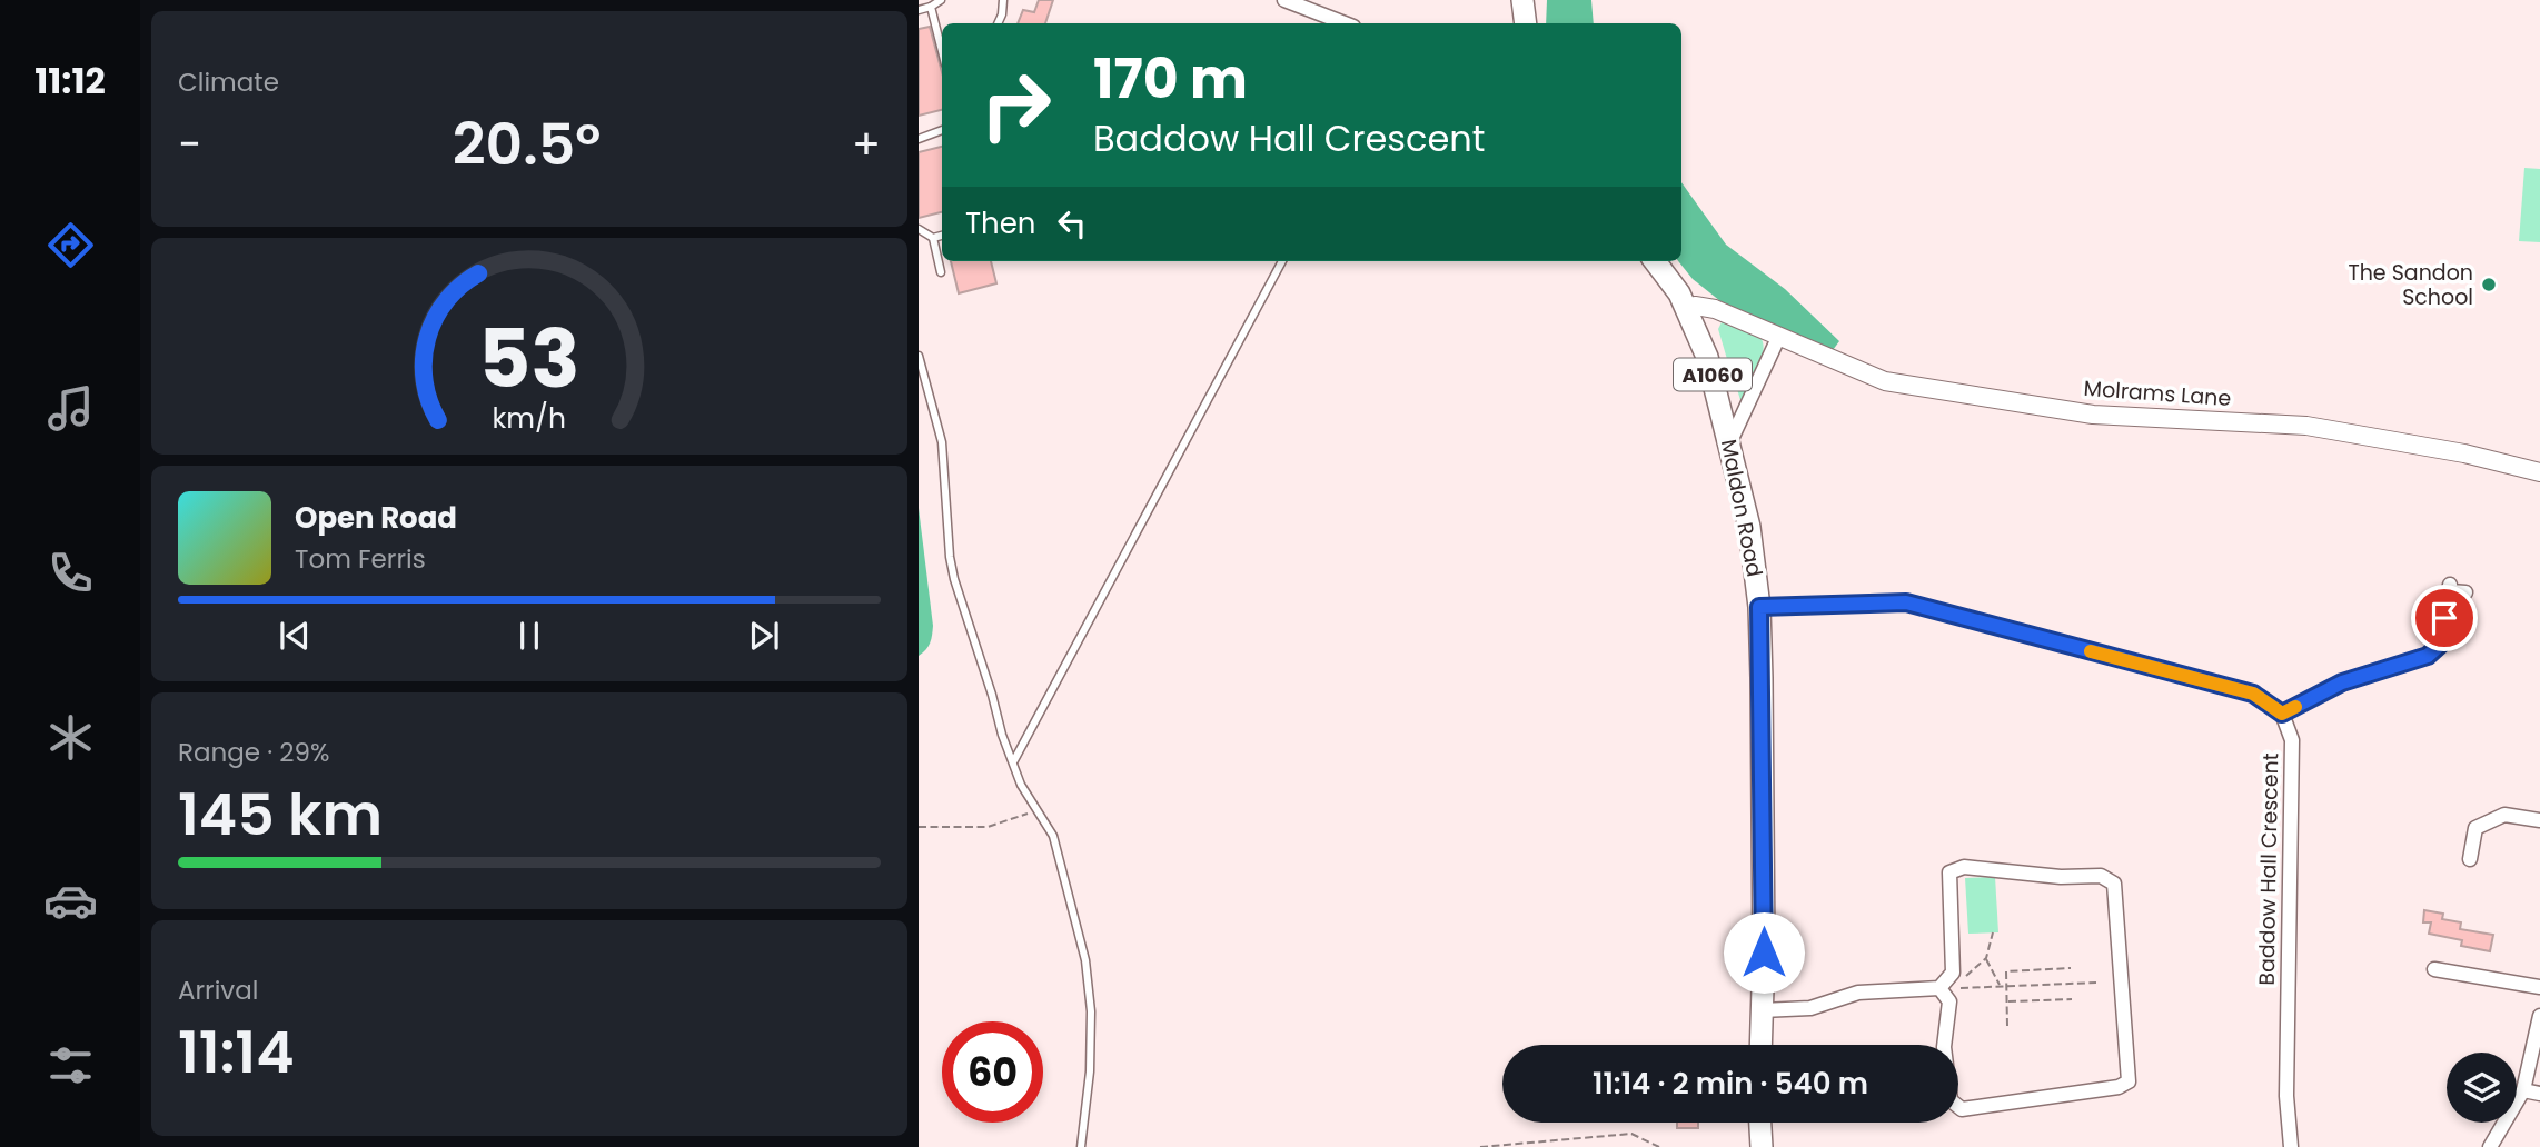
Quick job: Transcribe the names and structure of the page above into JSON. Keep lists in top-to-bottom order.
{
  "streets": {
    "main road": ["A1060", "Maldon Road"],
    "street": ["Molrams Lane", "Baddow Hall Crescent"]
  },
  "crossings": [
    ["Molrams Lane", "Maldon Road"]
  ],
  "places": ["The Sandon School"],
  "page": {
    "tabs": "11:12",
    "tile": [
      "Climate",
      ["Range · 29%", "145 km"],
      ["Arrival", "11:14"]
    ],
    "turn": ["170 m", "Baddow Hall Crescent"],
    "heat": ["−", "20.5°", "+"],
    "then": "Then",
    "song": ["Open Road", "Tom Ferris"],
    "limit": "60",
    "trip": "11:14 · 2 min · 540 m",
    "gauge": ["53", "km/h"]
  }
}
